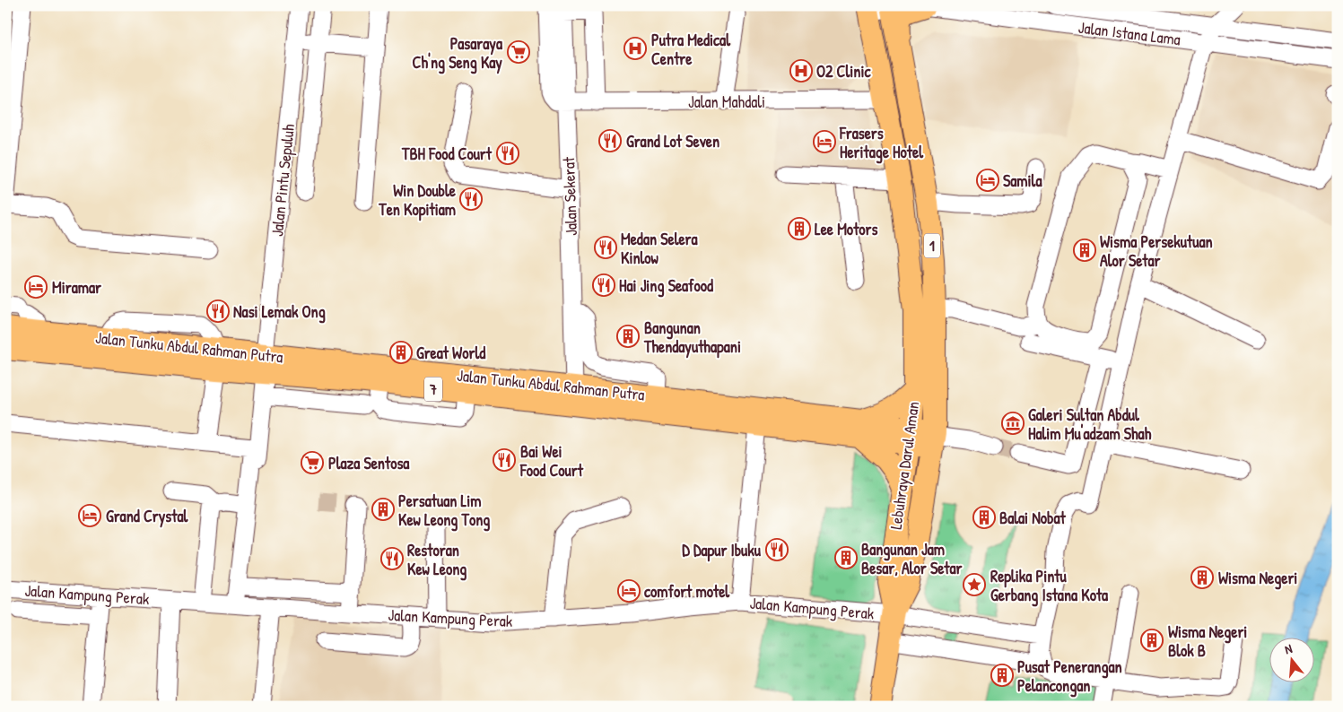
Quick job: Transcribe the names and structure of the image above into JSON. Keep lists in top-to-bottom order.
{
  "streets": {
    "main road": [
      "1",
      "Jalan Tunku Abdul Rahman Putra",
      "7",
      "Lebuhraya Darul Aman"
    ],
    "street": [
      "Jalan Istana Lama",
      "Jalan Mahdali",
      "Jalan Pintu Sepuluh",
      "Jalan Sekerat",
      "Jalan Kampung Perak"
    ]
  },
  "crossings": [
    ["Jalan Istana Lama", "Lebuhraya Darul Aman"],
    ["Jalan Mahdali", "Jalan Sekerat"],
    ["Jalan Mahdali", "Lebuhraya Darul Aman"],
    ["Jalan Pintu Sepuluh", "Jalan Tunku Abdul Rahman Putra"],
    ["Jalan Pintu Sepuluh", "Jalan Kampung Perak"],
    ["Jalan Sekerat", "Jalan Tunku Abdul Rahman Putra"],
    ["1", "Lebuhraya Darul Aman"],
    ["1", "Jalan Kampung Perak"],
    ["Jalan Tunku Abdul Rahman Putra", "Lebuhraya Darul Aman"],
    ["Lebuhraya Darul Aman", "Jalan Kampung Perak"]
  ],
  "places": {
    "hospital": ["Putra Medical Centre", "O2 Clinic"],
    "supermarket": ["Pasaraya Ch'ng Seng Kay", "Plaza Sentosa"],
    "restaurant": [
      "Grand Lot Seven",
      "TBH Food Court",
      "Win Double Ten Kopitiam",
      "Medan Selera Kinlow",
      "Hai Jing Seafood",
      "Nasi Lemak Ong",
      "Bai Wei Food Court",
      "D Dapur Ibuku",
      "Restoran Kew Leong"
    ],
    "hotel": [
      "Frasers Heritage Hotel",
      "Samila",
      "Miramar",
      "Grand Crystal",
      "comfort motel"
    ],
    "building": [
      "Lee Motors",
      "Wisma Persekutuan Alor Setar",
      "Bangunan Thendayuthapani",
      "Great World",
      "Persatuan Lim Kew Leong Tong",
      "Balai Nobat",
      "Bangunan Jam Besar, Alor Setar",
      "Wisma Negeri",
      "Wisma Negeri Blok B",
      "Pusat Penerangan Pelancongan"
    ],
    "museum": ["Galeri Sultan Abdul Halim Mu'adzam Shah"],
    "place": ["Replika Pintu Gerbang Istana Kota"]
  },
  "north": "top"
}
